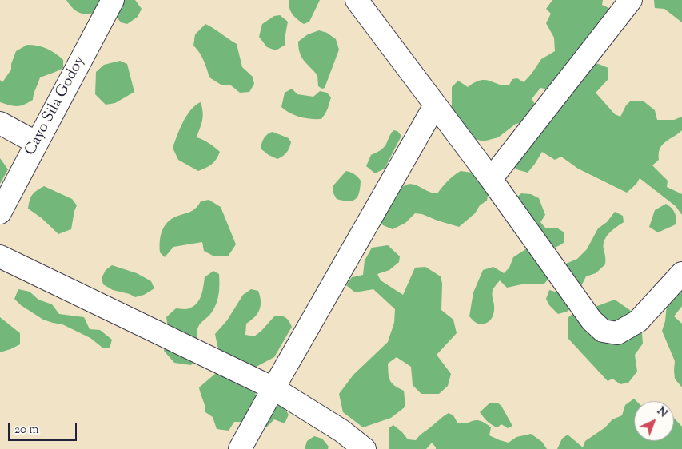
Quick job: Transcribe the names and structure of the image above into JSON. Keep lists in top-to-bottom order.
{
  "streets": {
    "street": ["Cayo Sila Godoy"]
  },
  "scale_bar": "20 m",
  "north": "top right"
}
